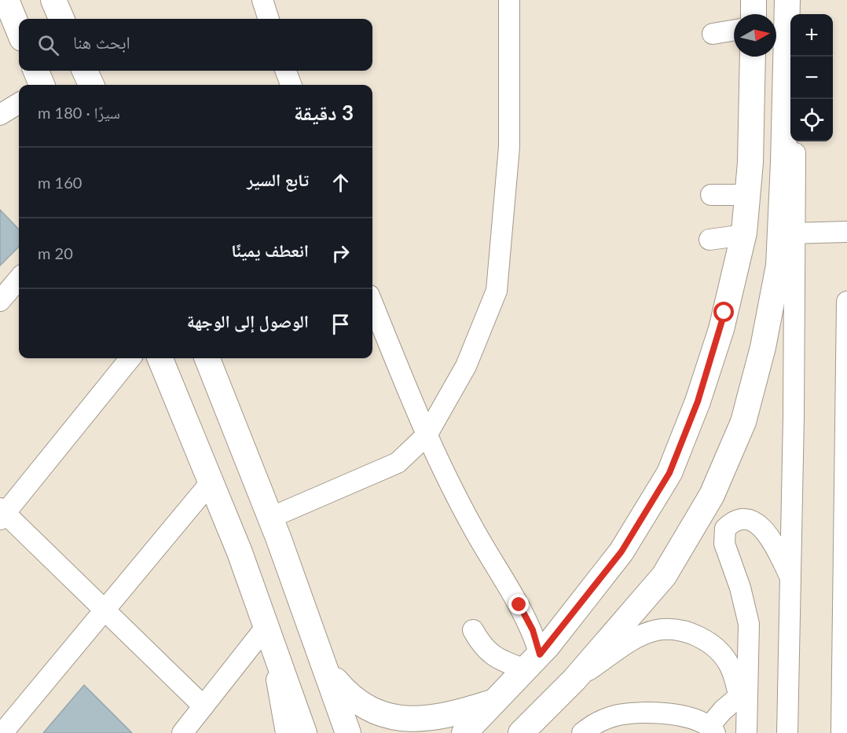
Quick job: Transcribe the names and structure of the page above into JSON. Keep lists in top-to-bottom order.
{
  "north": "right",
  "page": {
    "map_buttons": ["+", "−"],
    "search": "ابحث هنا",
    "heading": ["3 دقيقة", "سيرًا · 180 m"],
    "list": [
      ["تابع السير", "160 m"],
      ["انعطف يمينًا", "20 m"],
      "الوصول إلى الوجهة"
    ]
  }
}
